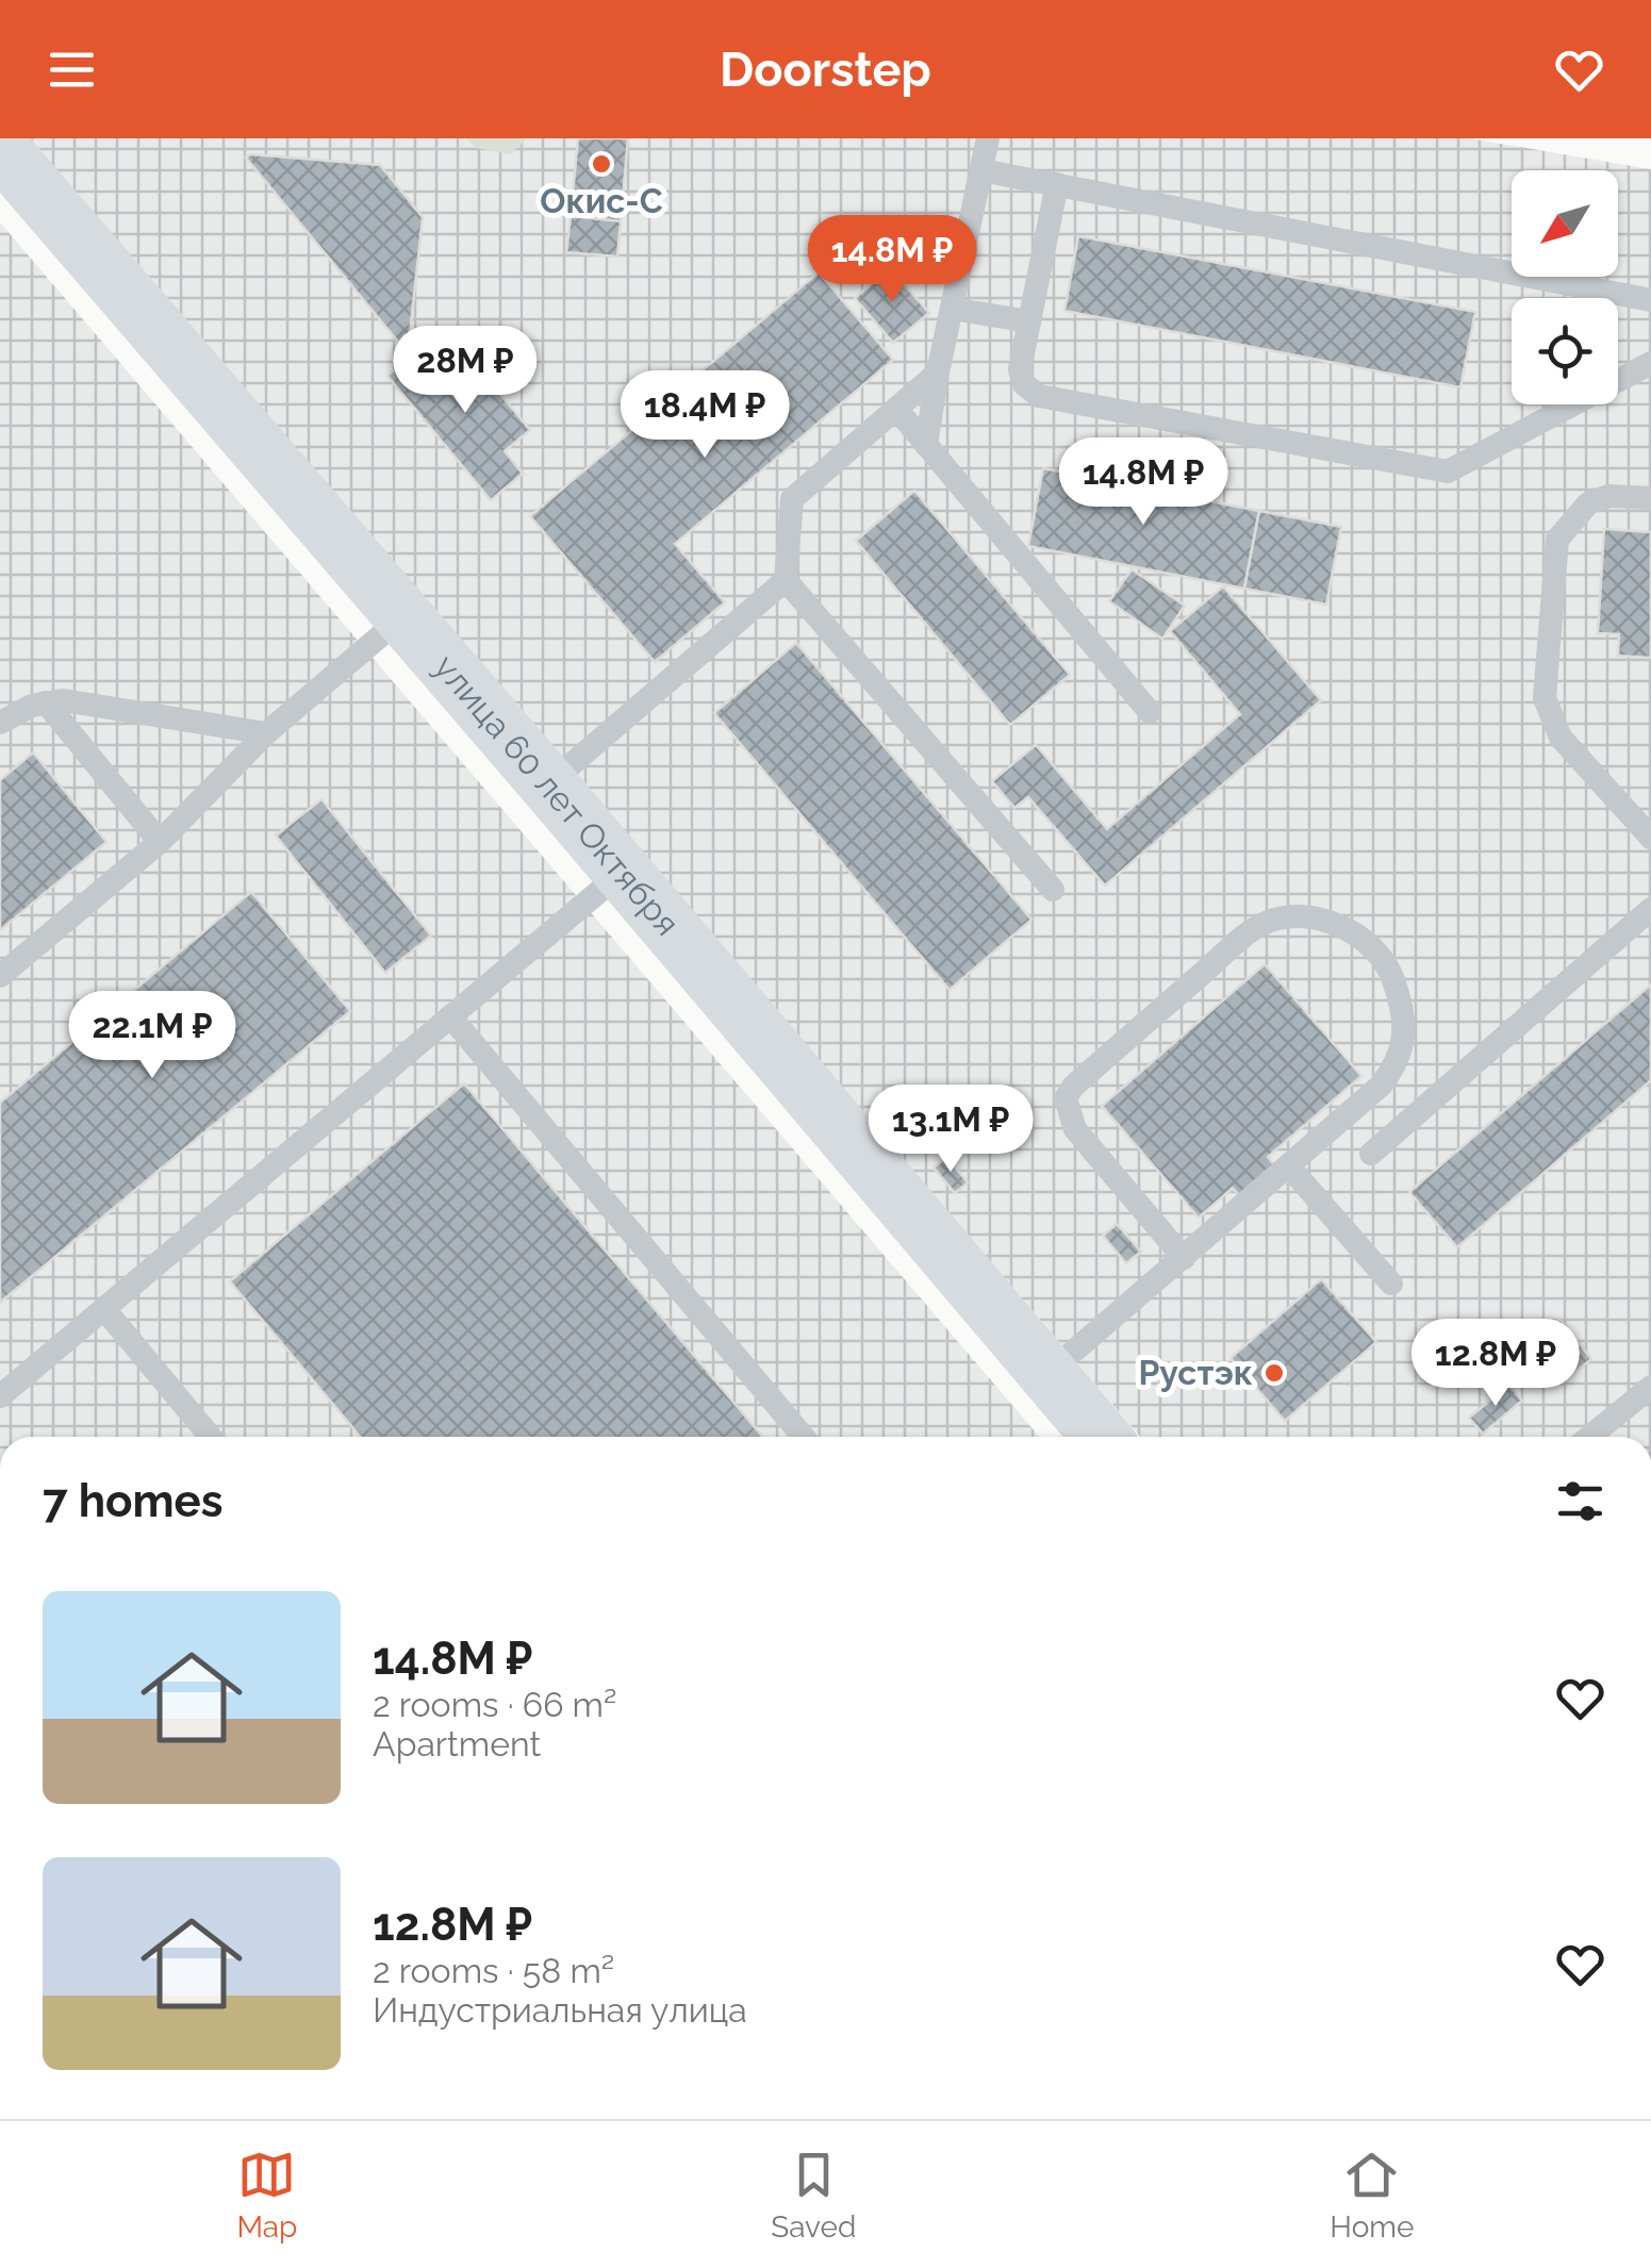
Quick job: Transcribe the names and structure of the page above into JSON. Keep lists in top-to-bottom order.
{
  "streets": {
    "main road": ["улица 60 лет Октября"]
  },
  "places": ["Окис-С", "Рустэк"],
  "north": "bottom left",
  "page": {
    "header": "Doorstep",
    "price": [
      "14.8M ₽",
      "28M ₽",
      "18.4M ₽",
      "14.8M ₽",
      "22.1M ₽",
      "13.1M ₽",
      "12.8M ₽"
    ],
    "heading": "7 homes",
    "list": [
      {
        "name": "14.8M ₽",
        "note": "2 rooms · 66 m² · Apartment"
      },
      {
        "name": "12.8M ₽",
        "note": "2 rooms · 58 m² · Индустриальная улица"
      }
    ],
    "tabs": ["Map", "Saved", "Home"]
  }
}
